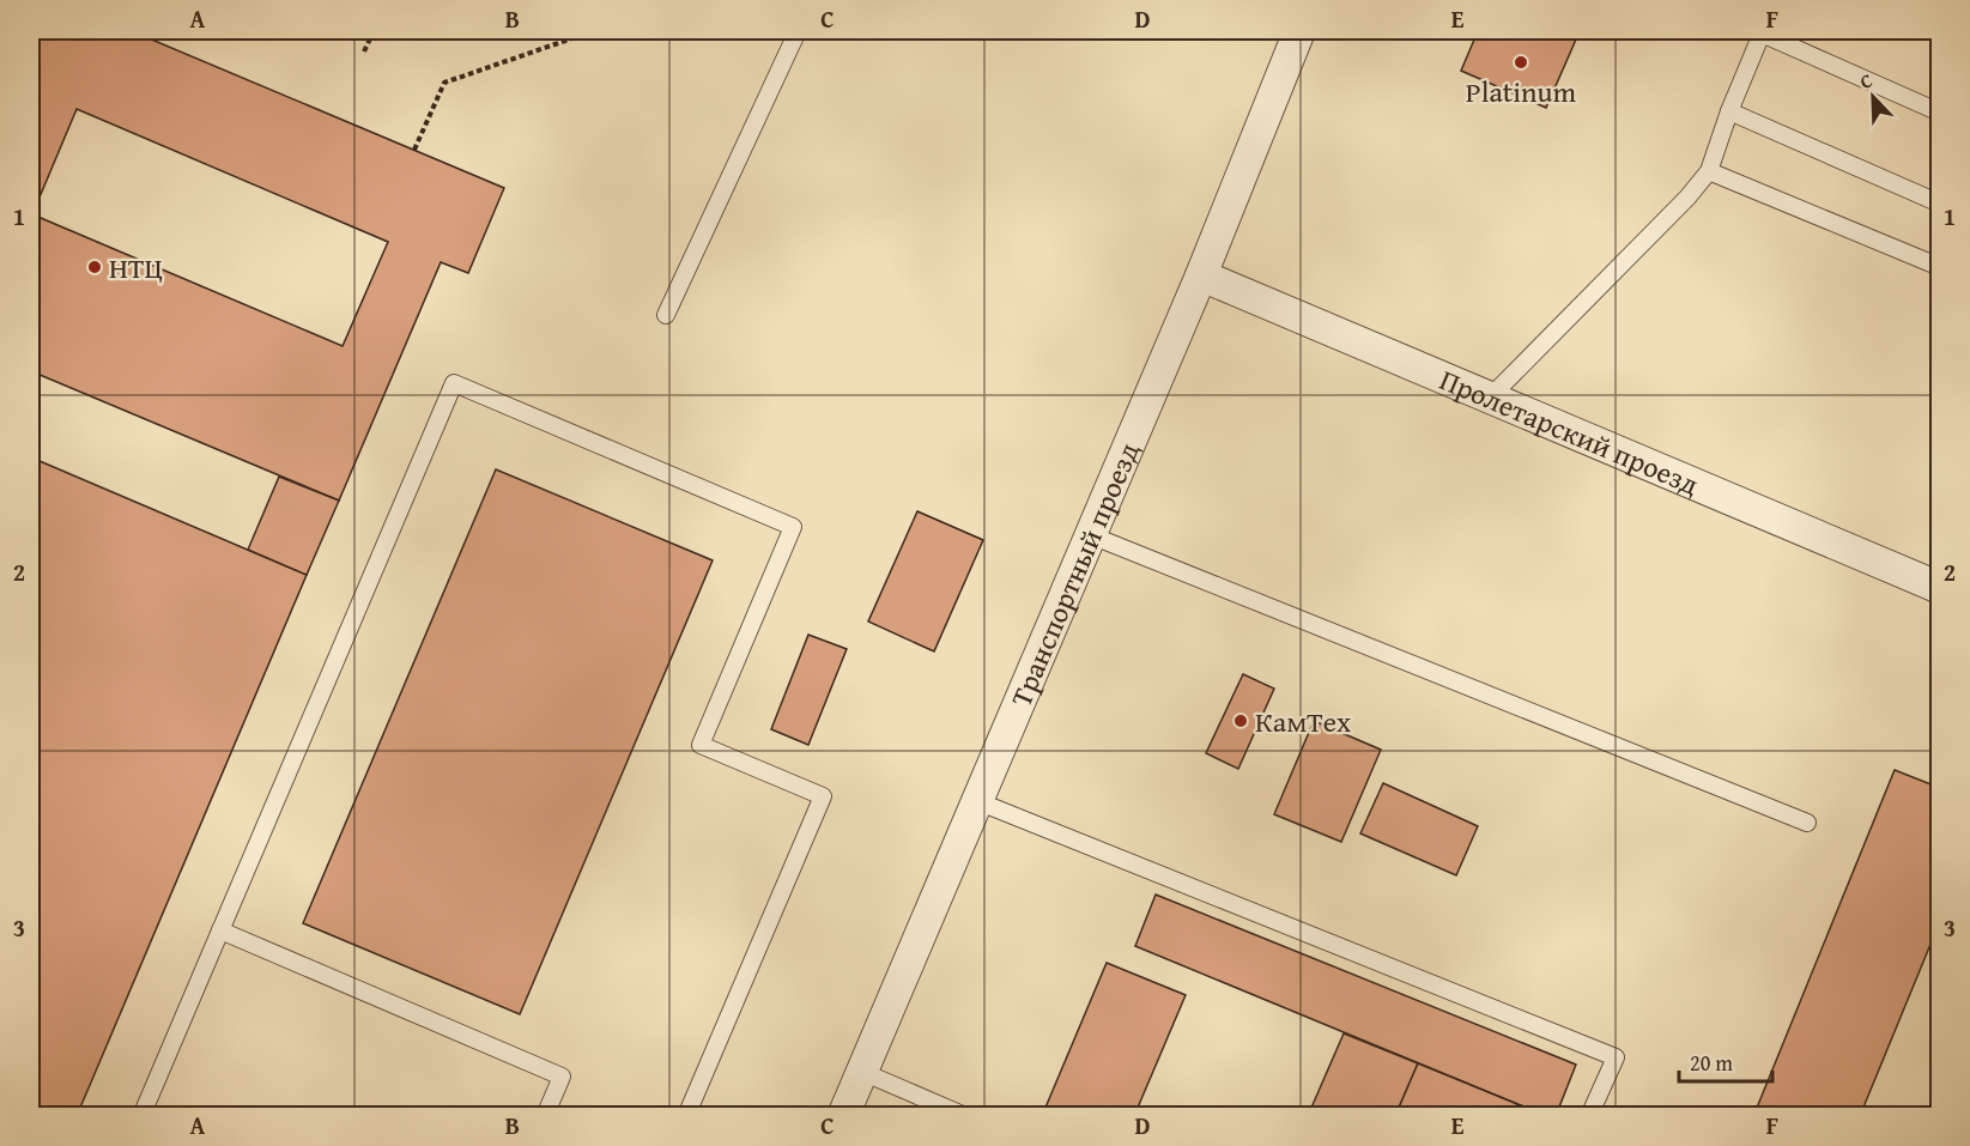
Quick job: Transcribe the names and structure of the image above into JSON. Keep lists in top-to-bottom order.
{
  "streets": {
    "street": ["Пролетарский проезд", "Транспортный проезд"]
  },
  "crossings": [
    ["Пролетарский проезд", "Транспортный проезд"]
  ],
  "places": ["Platinum", "НТЦ", "КамТех"],
  "scale_bar": "20 m",
  "north": "top left",
  "grid": {
    "columns": [
      "A",
      "B",
      "C",
      "D",
      "E",
      "F"
    ],
    "rows": ["1", "2", "3"]
  }
}
